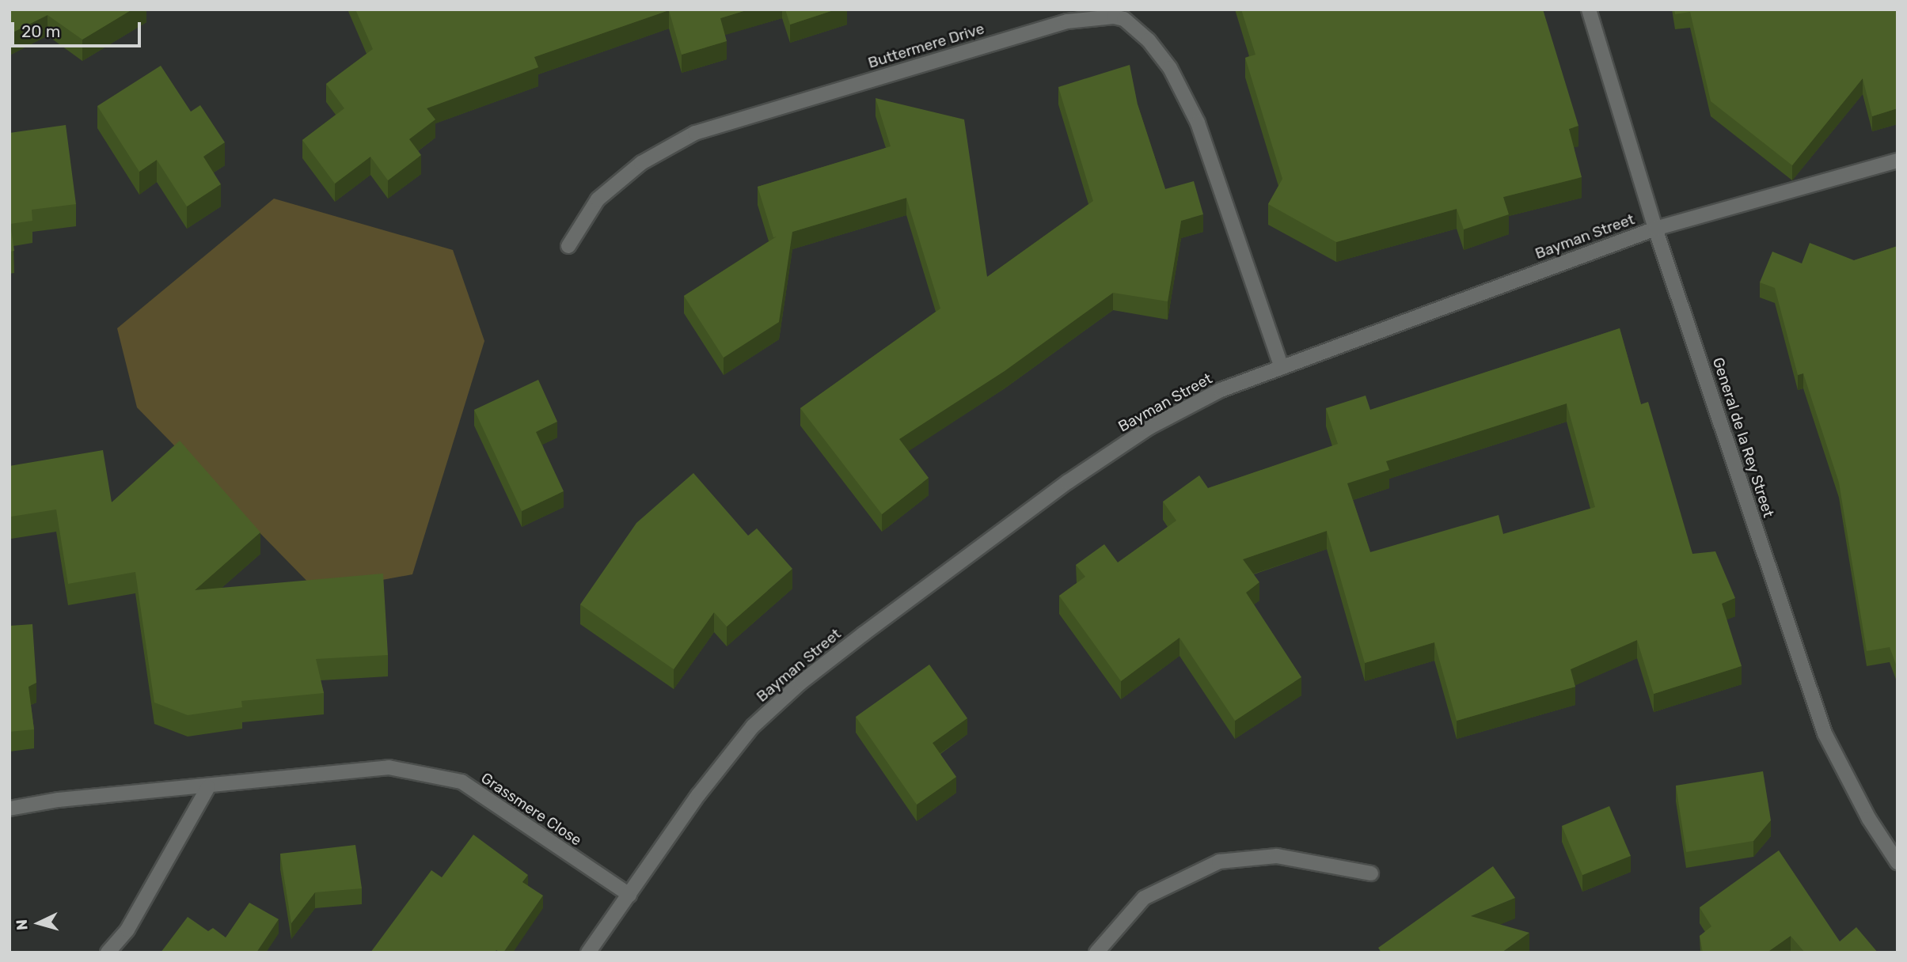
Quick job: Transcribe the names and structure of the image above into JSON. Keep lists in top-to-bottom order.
{
  "streets": {
    "street": [
      "Buttermere Drive",
      "Bayman Street",
      "General de la Rey Street",
      "Grassmere Close"
    ]
  },
  "crossings": [
    ["Buttermere Drive", "Bayman Street"],
    ["Bayman Street", "General de la Rey Street"],
    ["Bayman Street", "Grassmere Close"]
  ],
  "scale_bar": "20 m",
  "north": "left"
}
